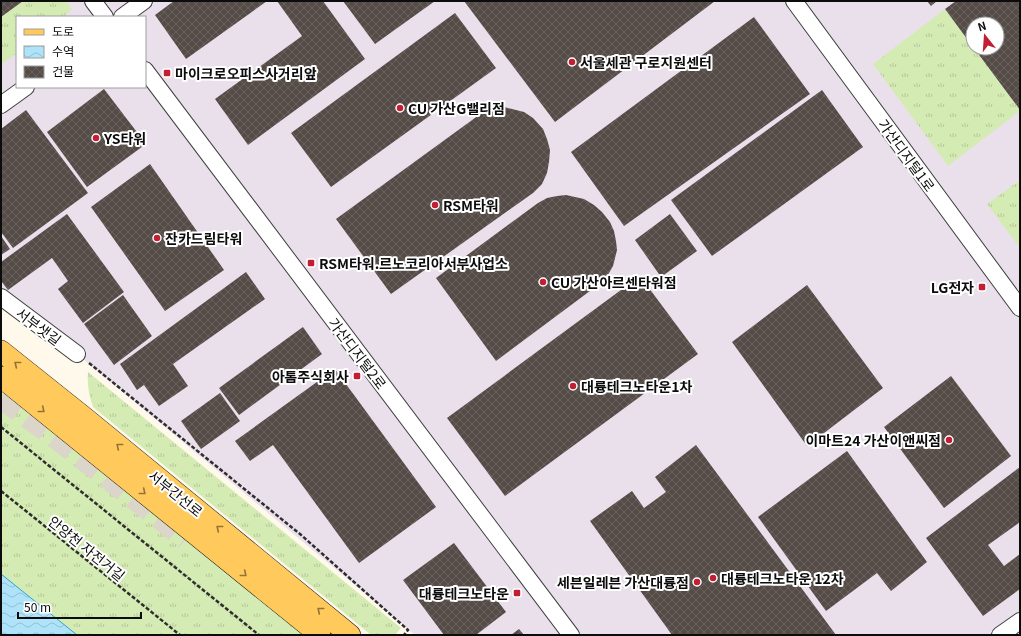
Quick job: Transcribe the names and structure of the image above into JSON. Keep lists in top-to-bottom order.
{
  "streets": {
    "main road": ["서부간선로"],
    "street": ["가산디지털1로", "서부샛길", "가산디지털2로"],
    "path": ["안양천 자전거길"]
  },
  "places": {
    "other": [
      "서울세관 구로지원센터",
      "CU 가산G밸리점",
      "YS타워",
      "RSM타워",
      "잔카드림타워",
      "CU 가산아르센타워점",
      "대륭테크노타운1차",
      "이마트24 가산이앤씨점",
      "대륭테크노타운 12차",
      "세븐일레븐 가산대륭점"
    ],
    "transit": [
      "마이크로오피스사거리앞",
      "RSM타워.르노코리아서부사업소",
      "LG전자",
      "아톰주식회사",
      "대륭테크노타운"
    ]
  },
  "legend": ["도로", "수역", "건물"],
  "scale_bar": "50 m",
  "north": "top"
}
